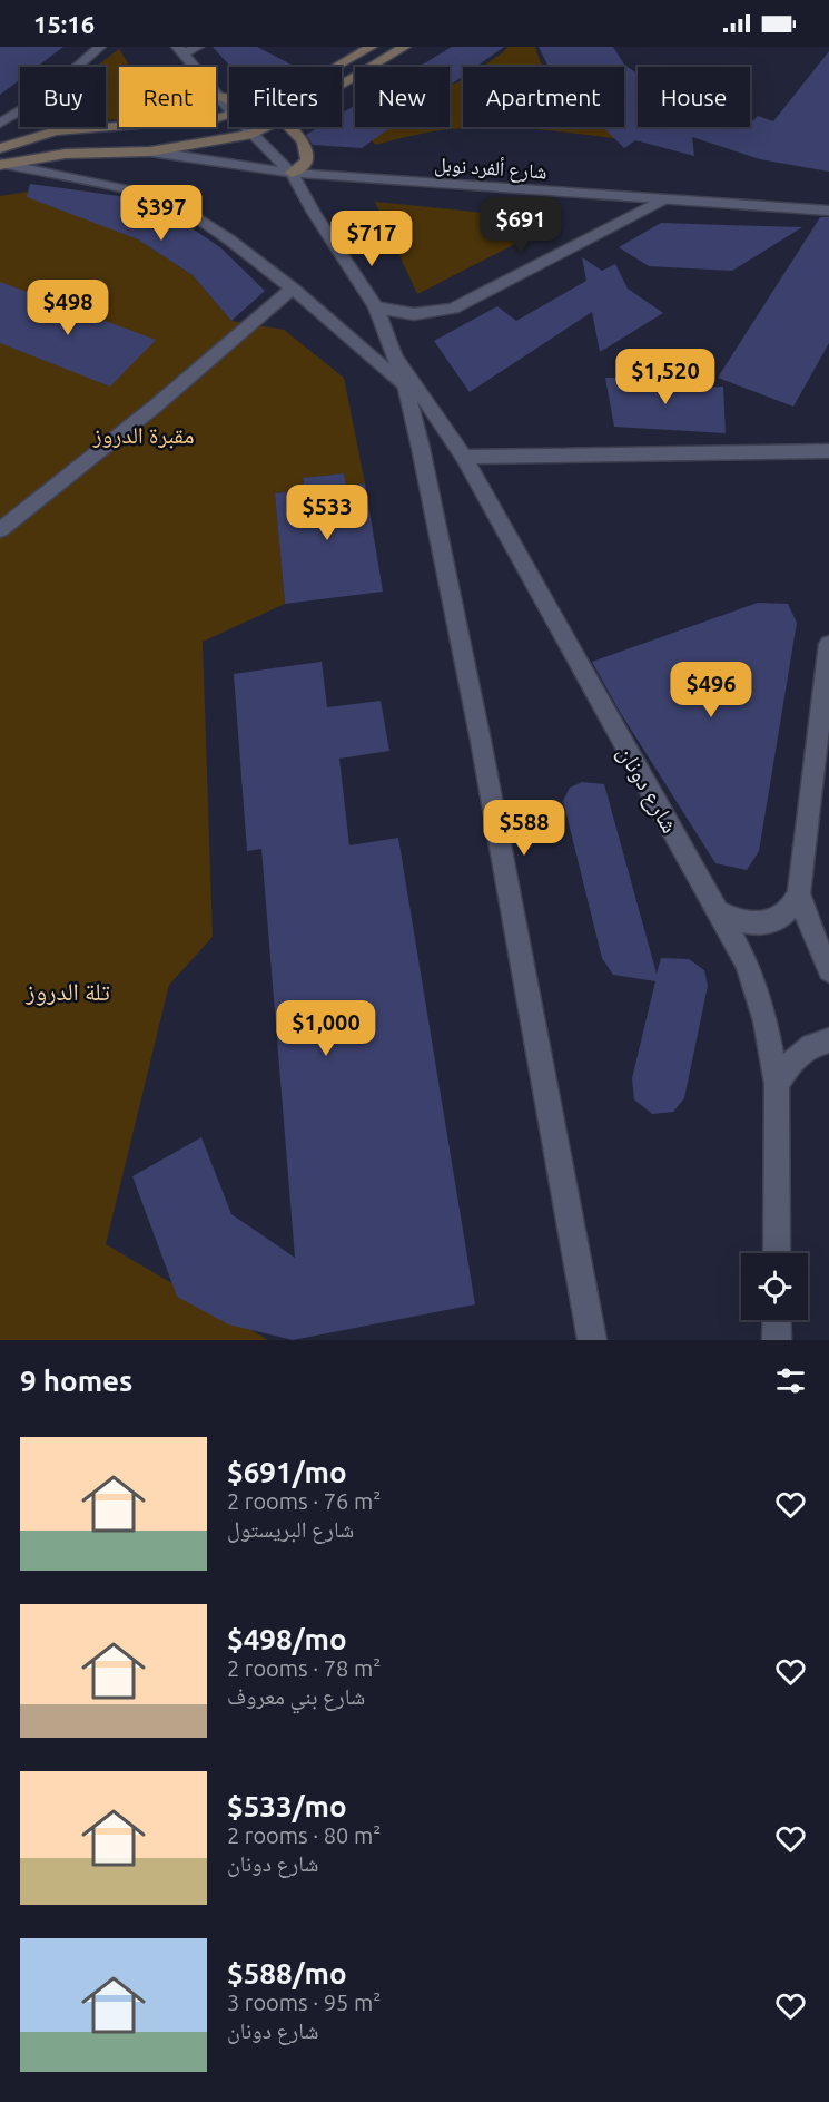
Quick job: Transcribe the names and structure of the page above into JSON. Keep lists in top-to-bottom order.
{
  "streets": {
    "street": ["شارع ألفرد نوبل", "شارع دونان"]
  },
  "crossings": [
    ["شارع ألفرد نوبل", "شارع دونان"]
  ],
  "districts": ["تلة الدروز"],
  "parks": ["مقبرة الدروز"],
  "page": {
    "status": "15:16",
    "chip": [
      "Buy",
      "Rent",
      "Filters",
      "New",
      "Apartment",
      "House"
    ],
    "price": [
      "$397",
      "$691",
      "$717",
      "$498",
      "$1,520",
      "$533",
      "$496",
      "$588",
      "$1,000"
    ],
    "heading": "9 homes",
    "list": [
      {
        "name": "$691/mo",
        "note": "2 rooms · 76 m² · شارع البريستول"
      },
      {
        "name": "$498/mo",
        "note": "2 rooms · 78 m² · شارع بني معروف"
      },
      {
        "name": "$533/mo",
        "note": "2 rooms · 80 m² · شارع دونان"
      },
      {
        "name": "$588/mo",
        "note": "3 rooms · 95 m² · شارع دونان"
      }
    ]
  }
}
